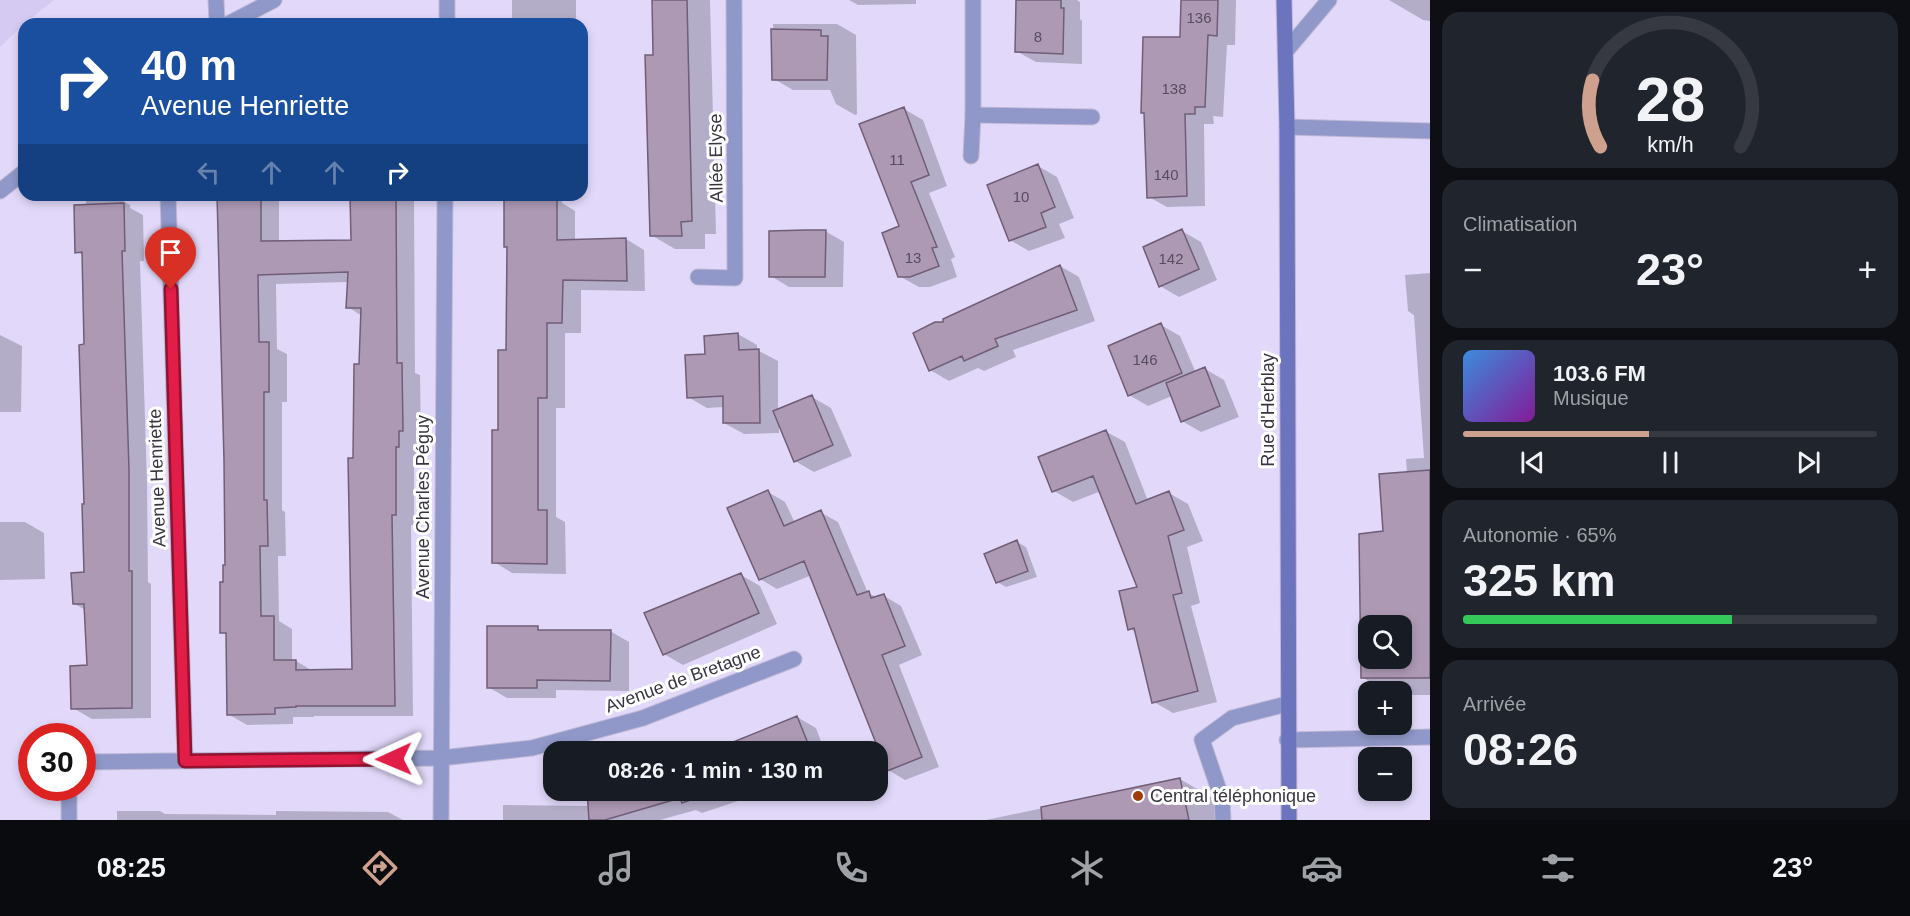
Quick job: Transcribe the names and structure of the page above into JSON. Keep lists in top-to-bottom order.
{
  "streets": {
    "main road": ["Rue d'Herblay"],
    "street": [
      "Allée Elyse",
      "Avenue Henriette",
      "Avenue Charles Péguy",
      "Avenue de Bretagne"
    ]
  },
  "crossings": [
    ["Avenue Henriette", "Avenue de Bretagne"],
    ["Avenue Charles Péguy", "Avenue de Bretagne"]
  ],
  "places": ["Central téléphonique"],
  "house_numbers": [
    "136",
    "8",
    "138",
    "11",
    "140",
    "10",
    "13",
    "142",
    "146"
  ],
  "page": {
    "turn": ["40 m", "Avenue Henriette"],
    "tile": [
      "Climatisation",
      ["Autonomie · 65%", "325 km"],
      ["Arrivée", "08:26"]
    ],
    "heat": ["−", "23°", "+"],
    "song": ["103.6 FM", "Musique"],
    "map_buttons": ["+", "−"],
    "limit": "30",
    "trip": "08:26 · 1 min · 130 m",
    "tabs": ["08:25", "23°"],
    "gauge": ["28", "km/h"]
  }
}
